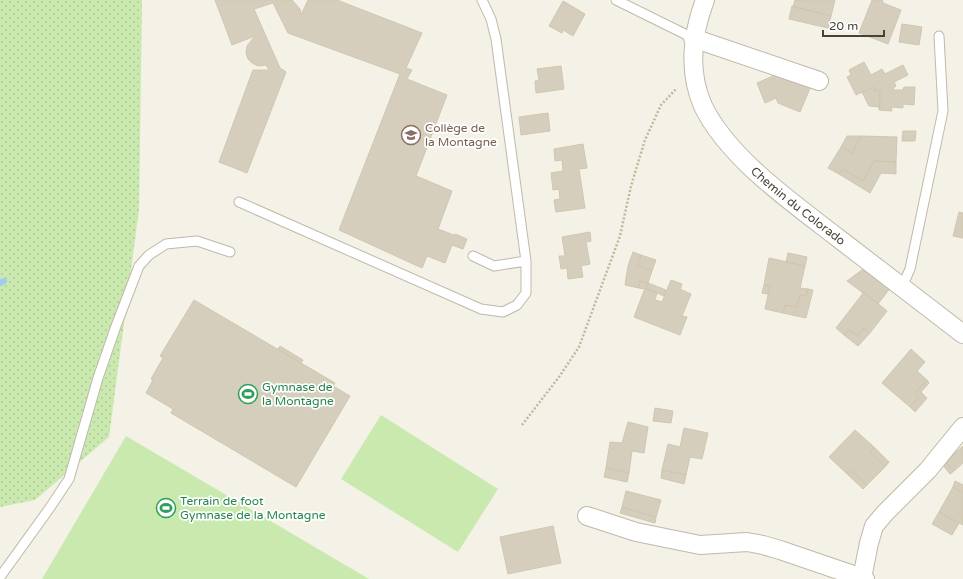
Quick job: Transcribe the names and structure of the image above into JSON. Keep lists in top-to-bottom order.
{
  "streets": {
    "street": ["Chemin du Colorado"]
  },
  "places": {
    "school or university": ["Collège de la Montagne"],
    "sports": ["Gymnase de la Montagne", "Terrain de foot Gymnase de la Montagne"]
  },
  "scale_bar": "20 m"
}
